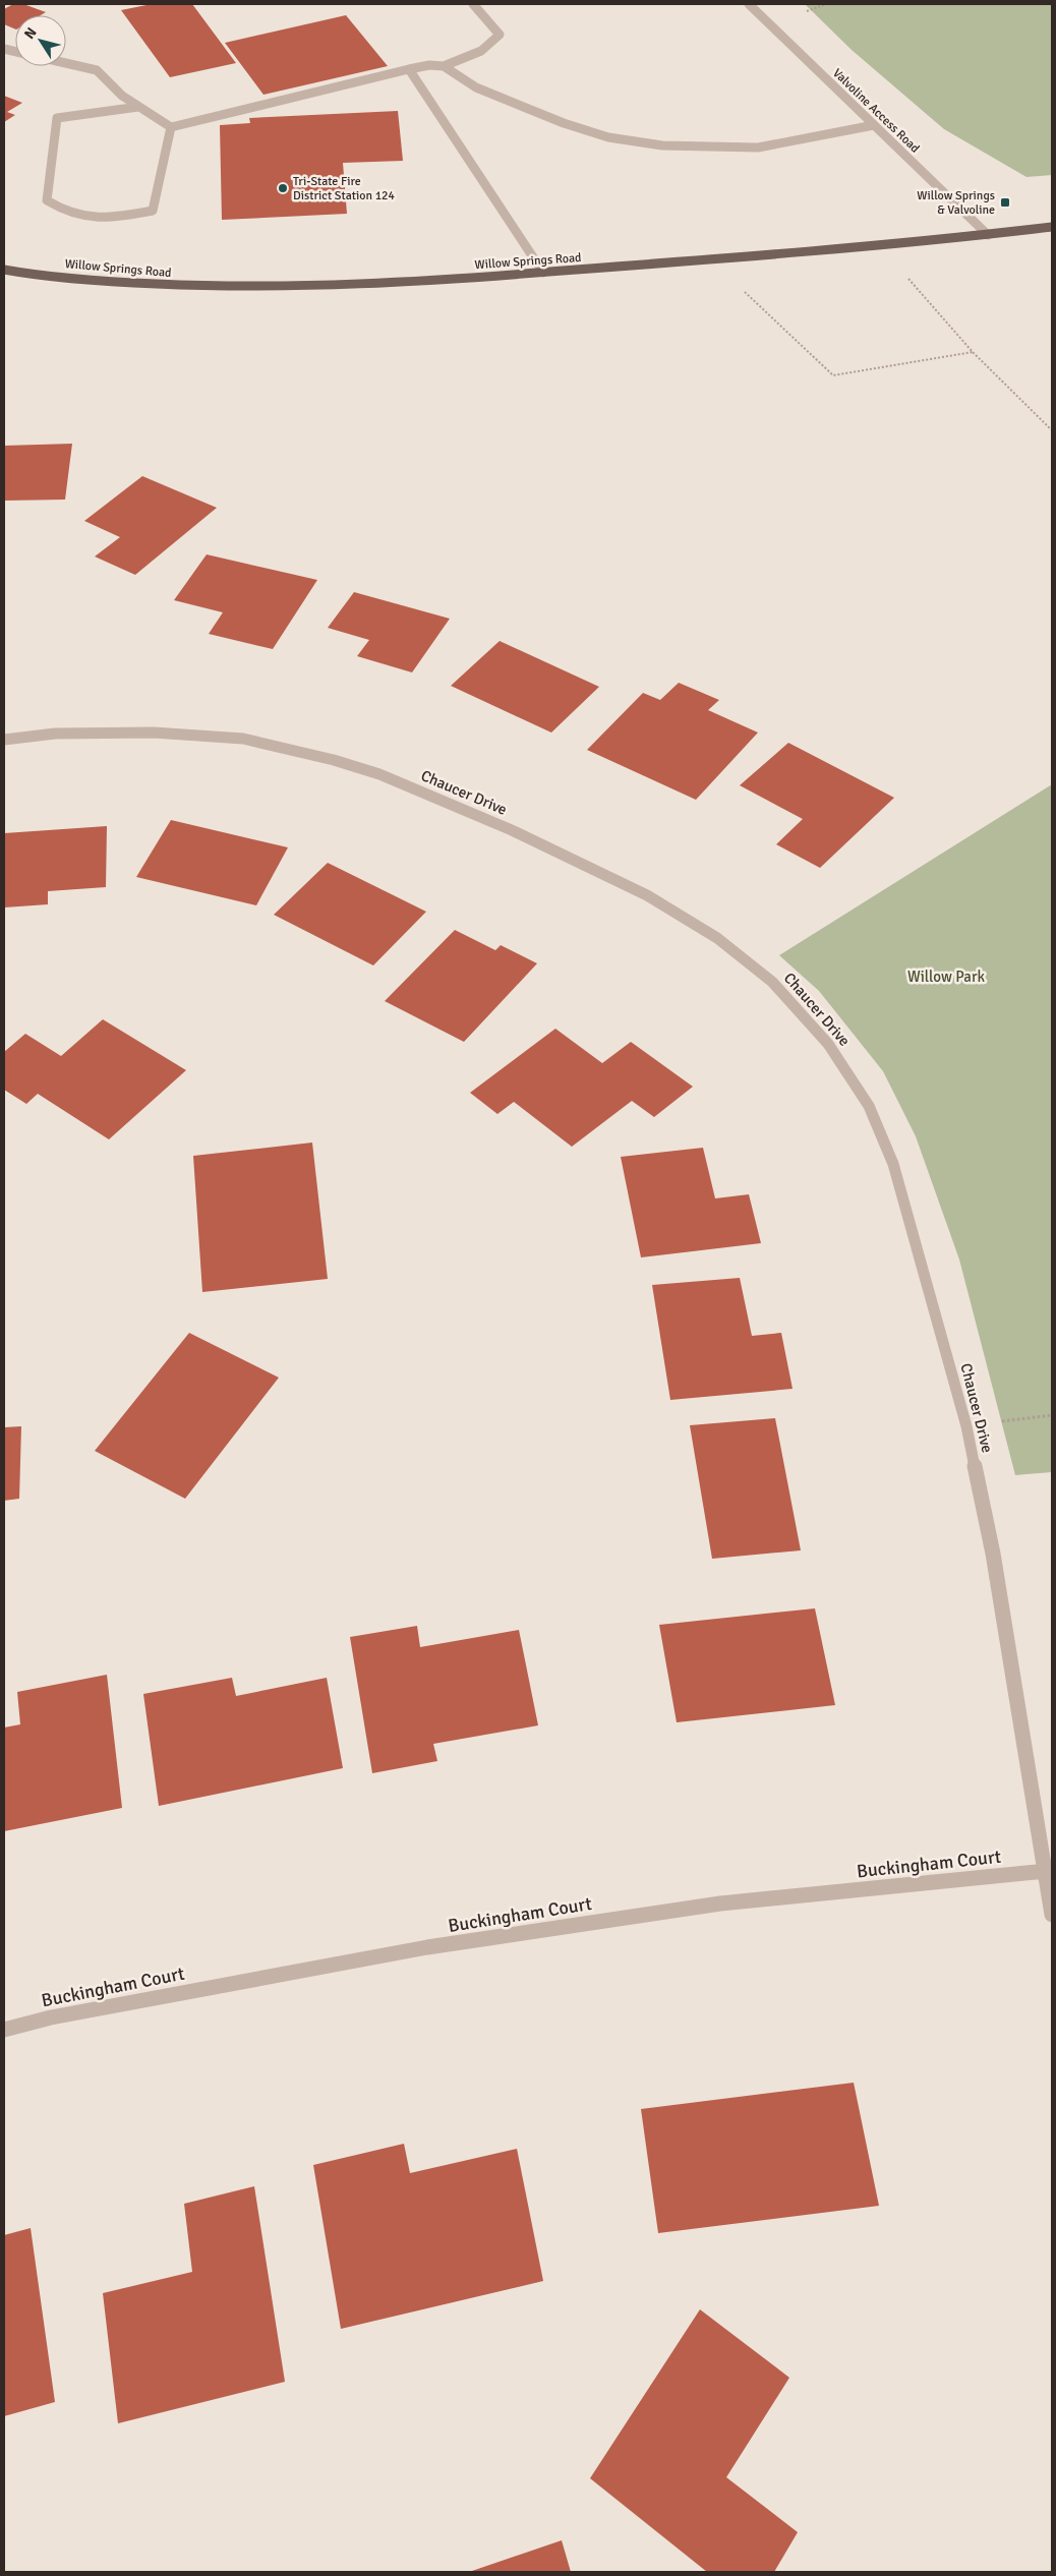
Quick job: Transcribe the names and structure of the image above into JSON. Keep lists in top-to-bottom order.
{
  "streets": {
    "main road": ["Willow Springs Road"],
    "street": ["Valvoline Access Road", "Chaucer Drive", "Buckingham Court"]
  },
  "crossings": [
    ["Valvoline Access Road", "Willow Springs Road"],
    ["Chaucer Drive", "Buckingham Court"]
  ],
  "parks": ["Willow Park"],
  "places": {
    "other": ["Tri-State Fire District Station 124"],
    "transit": ["Willow Springs & Valvoline"]
  },
  "north": "top left"
}
